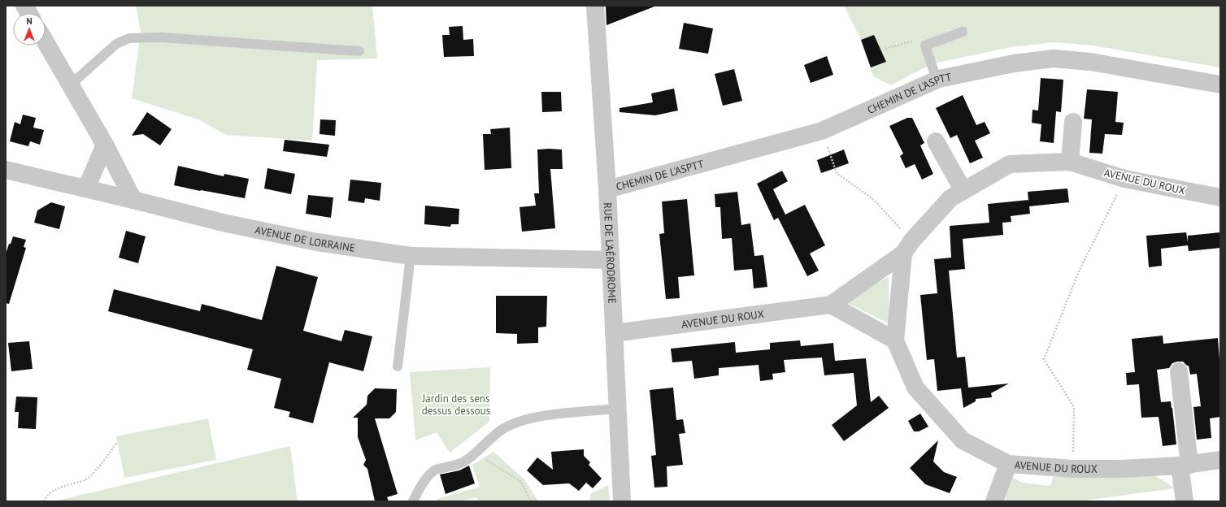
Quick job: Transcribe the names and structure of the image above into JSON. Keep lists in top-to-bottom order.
{
  "streets": {
    "street": [
      "CHEMIN DE L'ASPTT",
      "AVENUE DU ROUX",
      "AVENUE DE LORRAINE",
      "RUE DE L'AÉRODROME"
    ]
  },
  "crossings": [
    ["CHEMIN DE L'ASPTT", "RUE DE L'AÉRODROME"],
    ["AVENUE DU ROUX", "RUE DE L'AÉRODROME"],
    ["AVENUE DE LORRAINE", "RUE DE L'AÉRODROME"]
  ],
  "parks": ["Jardin des sens dessus dessous"],
  "north": "top"
}
